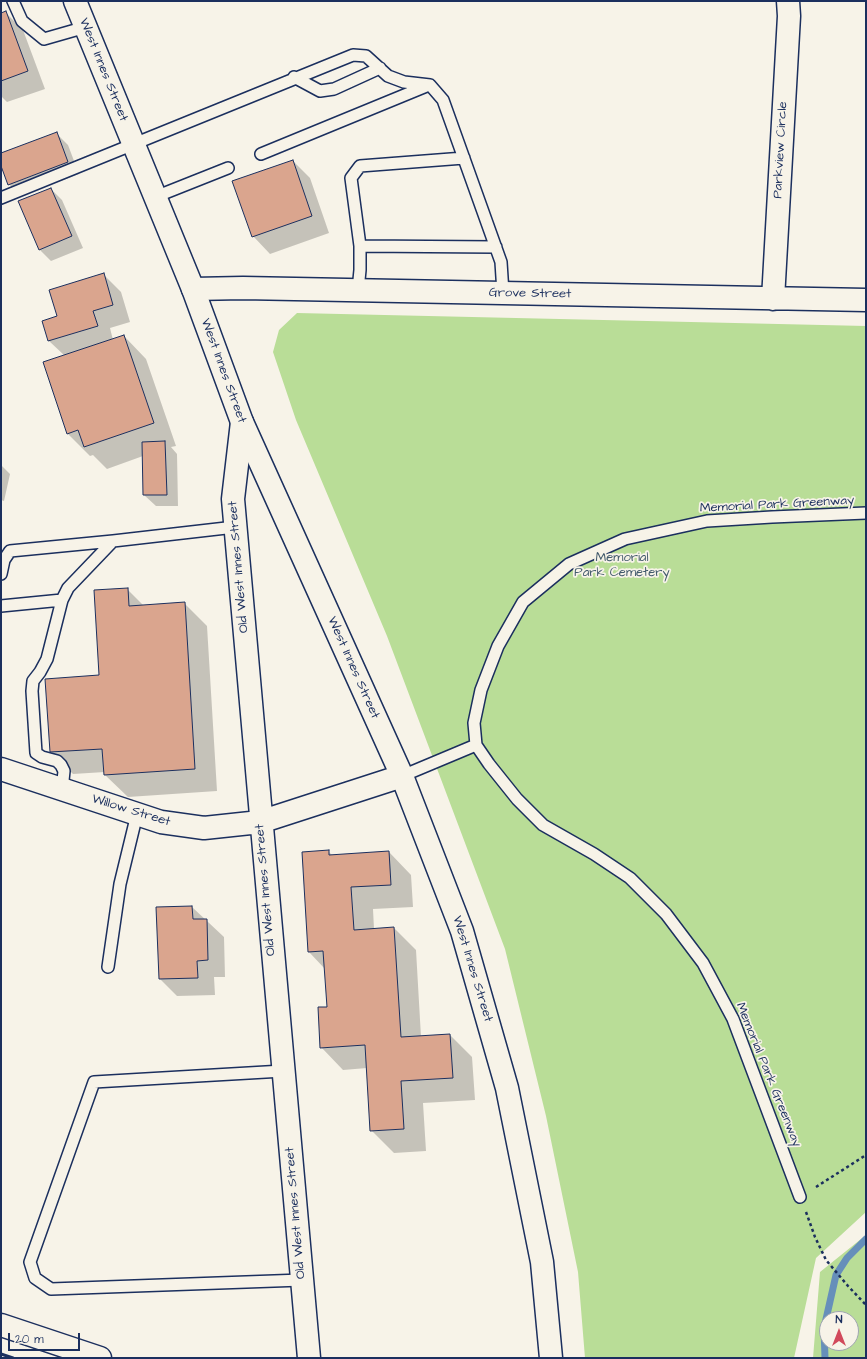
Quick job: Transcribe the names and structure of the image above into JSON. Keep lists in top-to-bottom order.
{
  "streets": {
    "street": [
      "West Innes Street",
      "Parkview Circle",
      "Grove Street",
      "Old West Innes Street",
      "Willow Street"
    ],
    "lane": ["Memorial Park Greenway"]
  },
  "crossings": [
    ["West Innes Street", "Grove Street"],
    ["West Innes Street", "Old West Innes Street"],
    ["West Innes Street", "Willow Street"],
    ["Parkview Circle", "Grove Street"],
    ["Old West Innes Street", "Willow Street"]
  ],
  "parks": ["Memorial Park Cemetery"],
  "scale_bar": "20 m",
  "north": "top"
}
